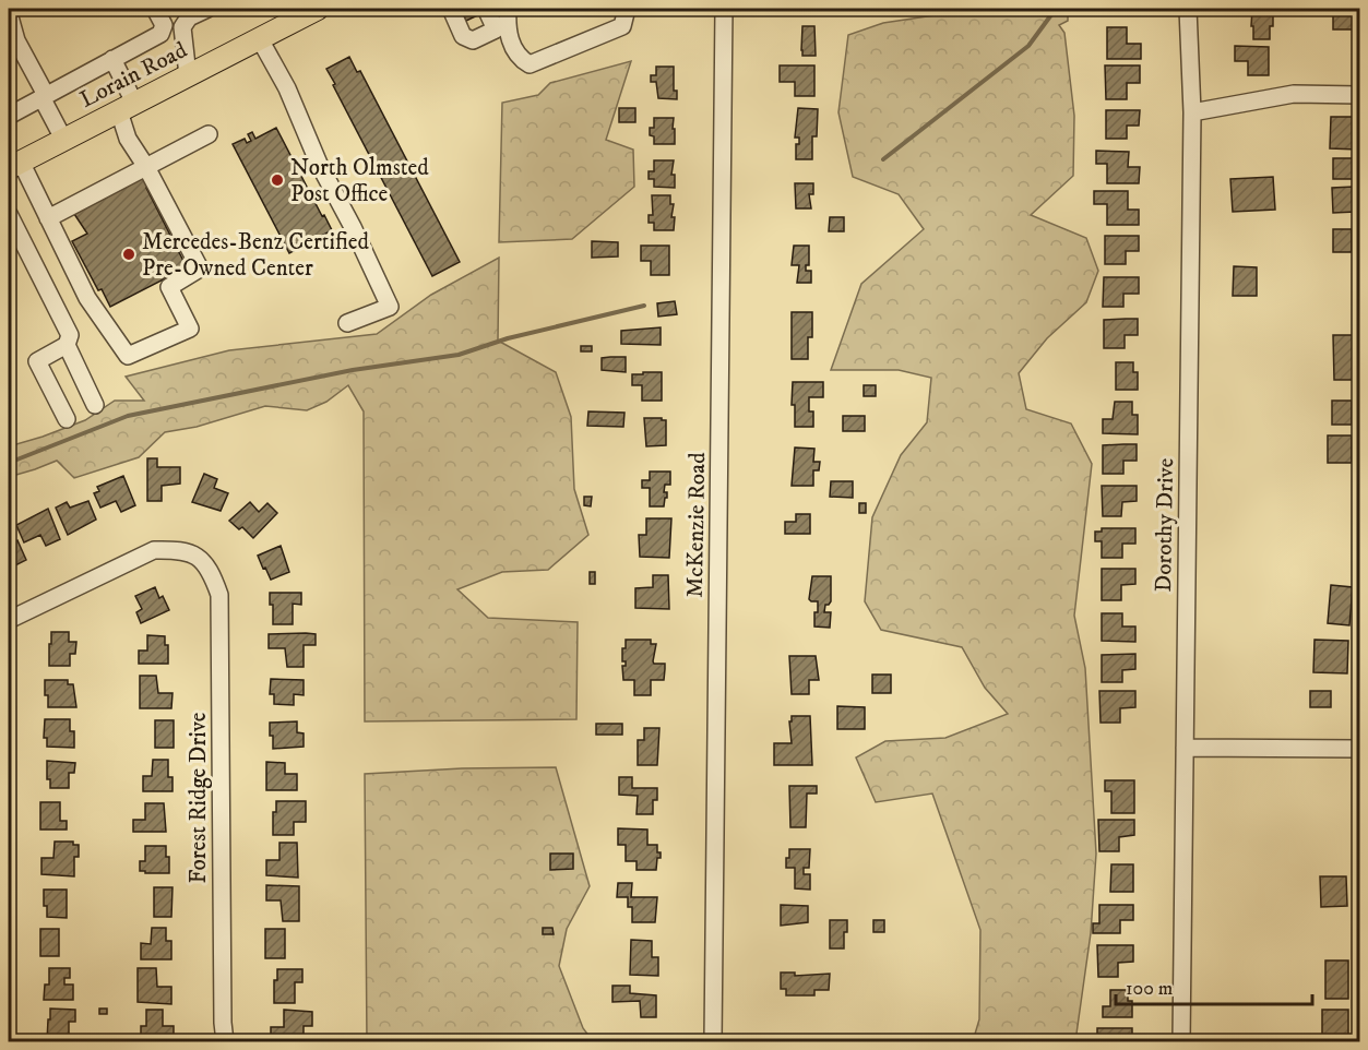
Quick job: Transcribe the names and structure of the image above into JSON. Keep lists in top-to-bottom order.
{
  "streets": {
    "main road": ["Lorain Road"],
    "street": ["McKenzie Road", "Dorothy Drive", "Forest Ridge Drive"]
  },
  "places": ["North Olmsted Post Office", "Mercedes-Benz Certified Pre-Owned Center"],
  "scale_bar": "100 m"
}
